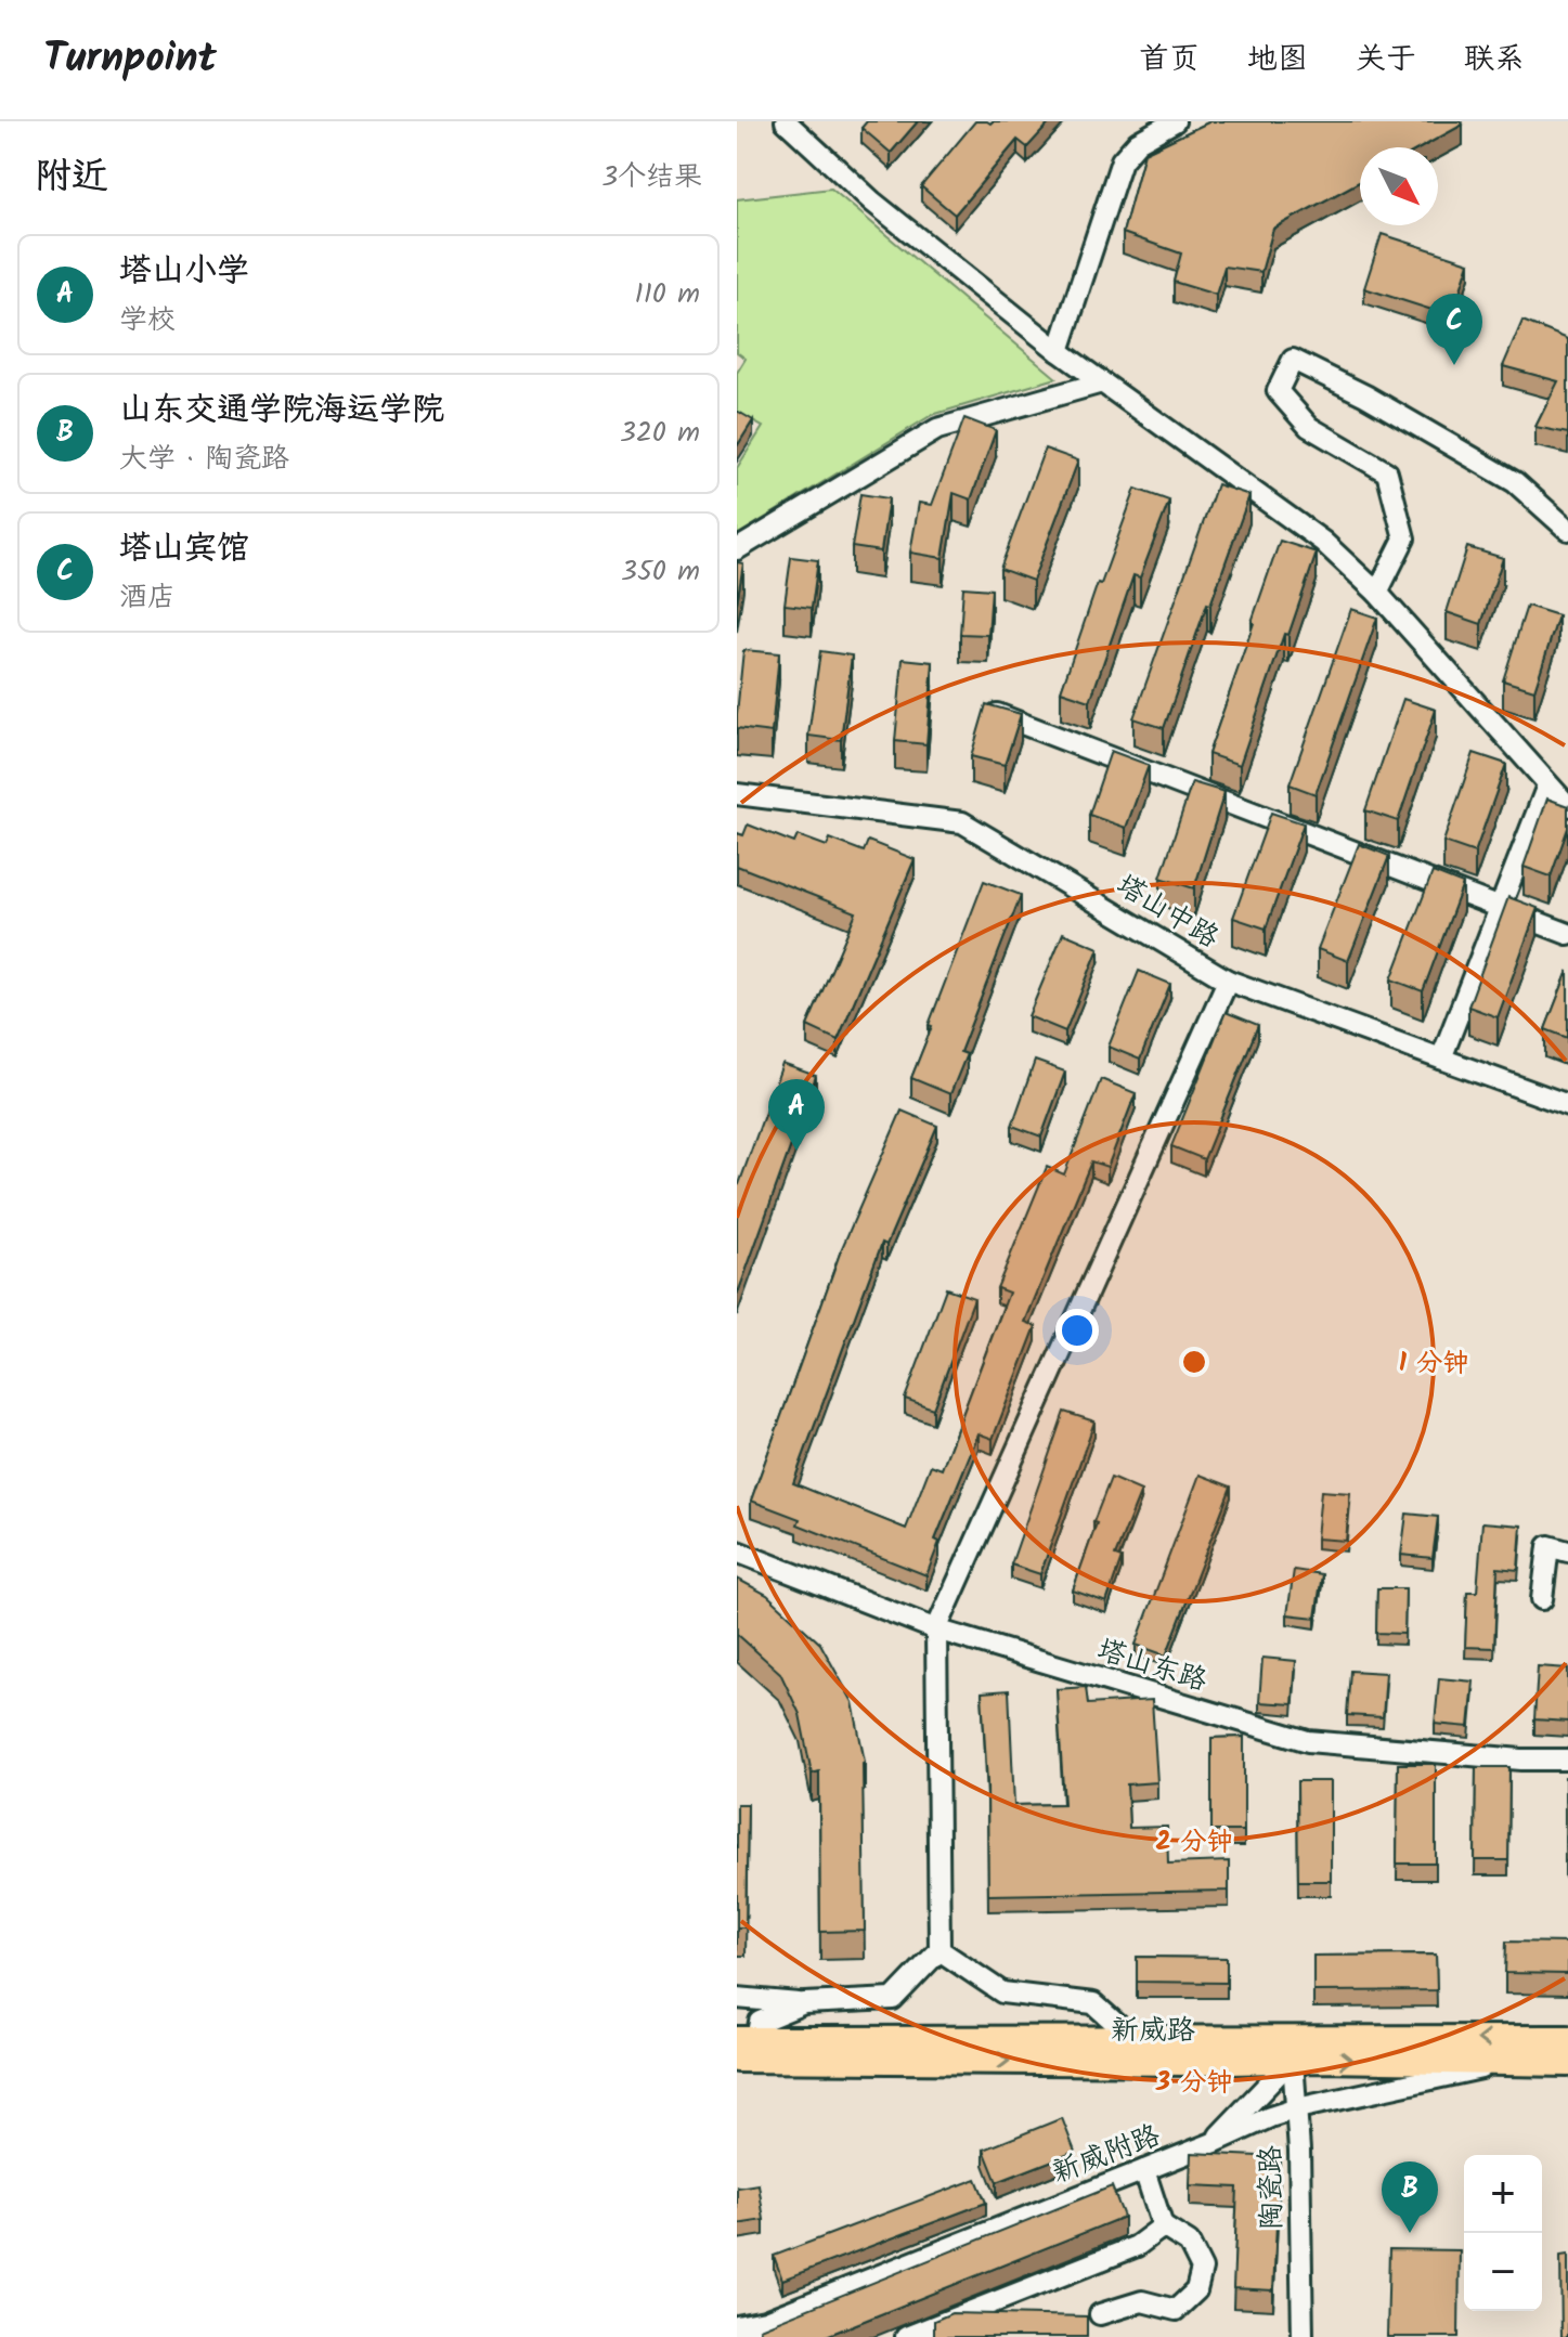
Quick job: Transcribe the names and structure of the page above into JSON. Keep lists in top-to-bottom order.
{
  "streets": {
    "main road": ["新威路"],
    "street": [
      "塔山中路",
      "塔山东路",
      "新威附路",
      "陶瓷路"
    ]
  },
  "crossings": [
    ["新威路", "新威附路"],
    ["新威路", "陶瓷路"],
    ["新威附路", "陶瓷路"]
  ],
  "north": "bottom right",
  "page": {
    "header": "Turnpoint",
    "nav": [
      "首页",
      "地图",
      "关于",
      "联系"
    ],
    "heading": ["附近", "3个结果"],
    "list": [
      {
        "mark": "A",
        "name": "塔山小学",
        "note": "学校",
        "value": "110 m"
      },
      {
        "mark": "B",
        "name": "山东交通学院海运学院",
        "note": "大学 · 陶瓷路",
        "value": "320 m"
      },
      {
        "mark": "C",
        "name": "塔山宾馆",
        "note": "酒店",
        "value": "350 m"
      }
    ],
    "pins": ["C", "A", "B"],
    "map_buttons": ["+", "−"]
  },
  "rings": ["1 分钟", "2 分钟", "3 分钟"]
}
